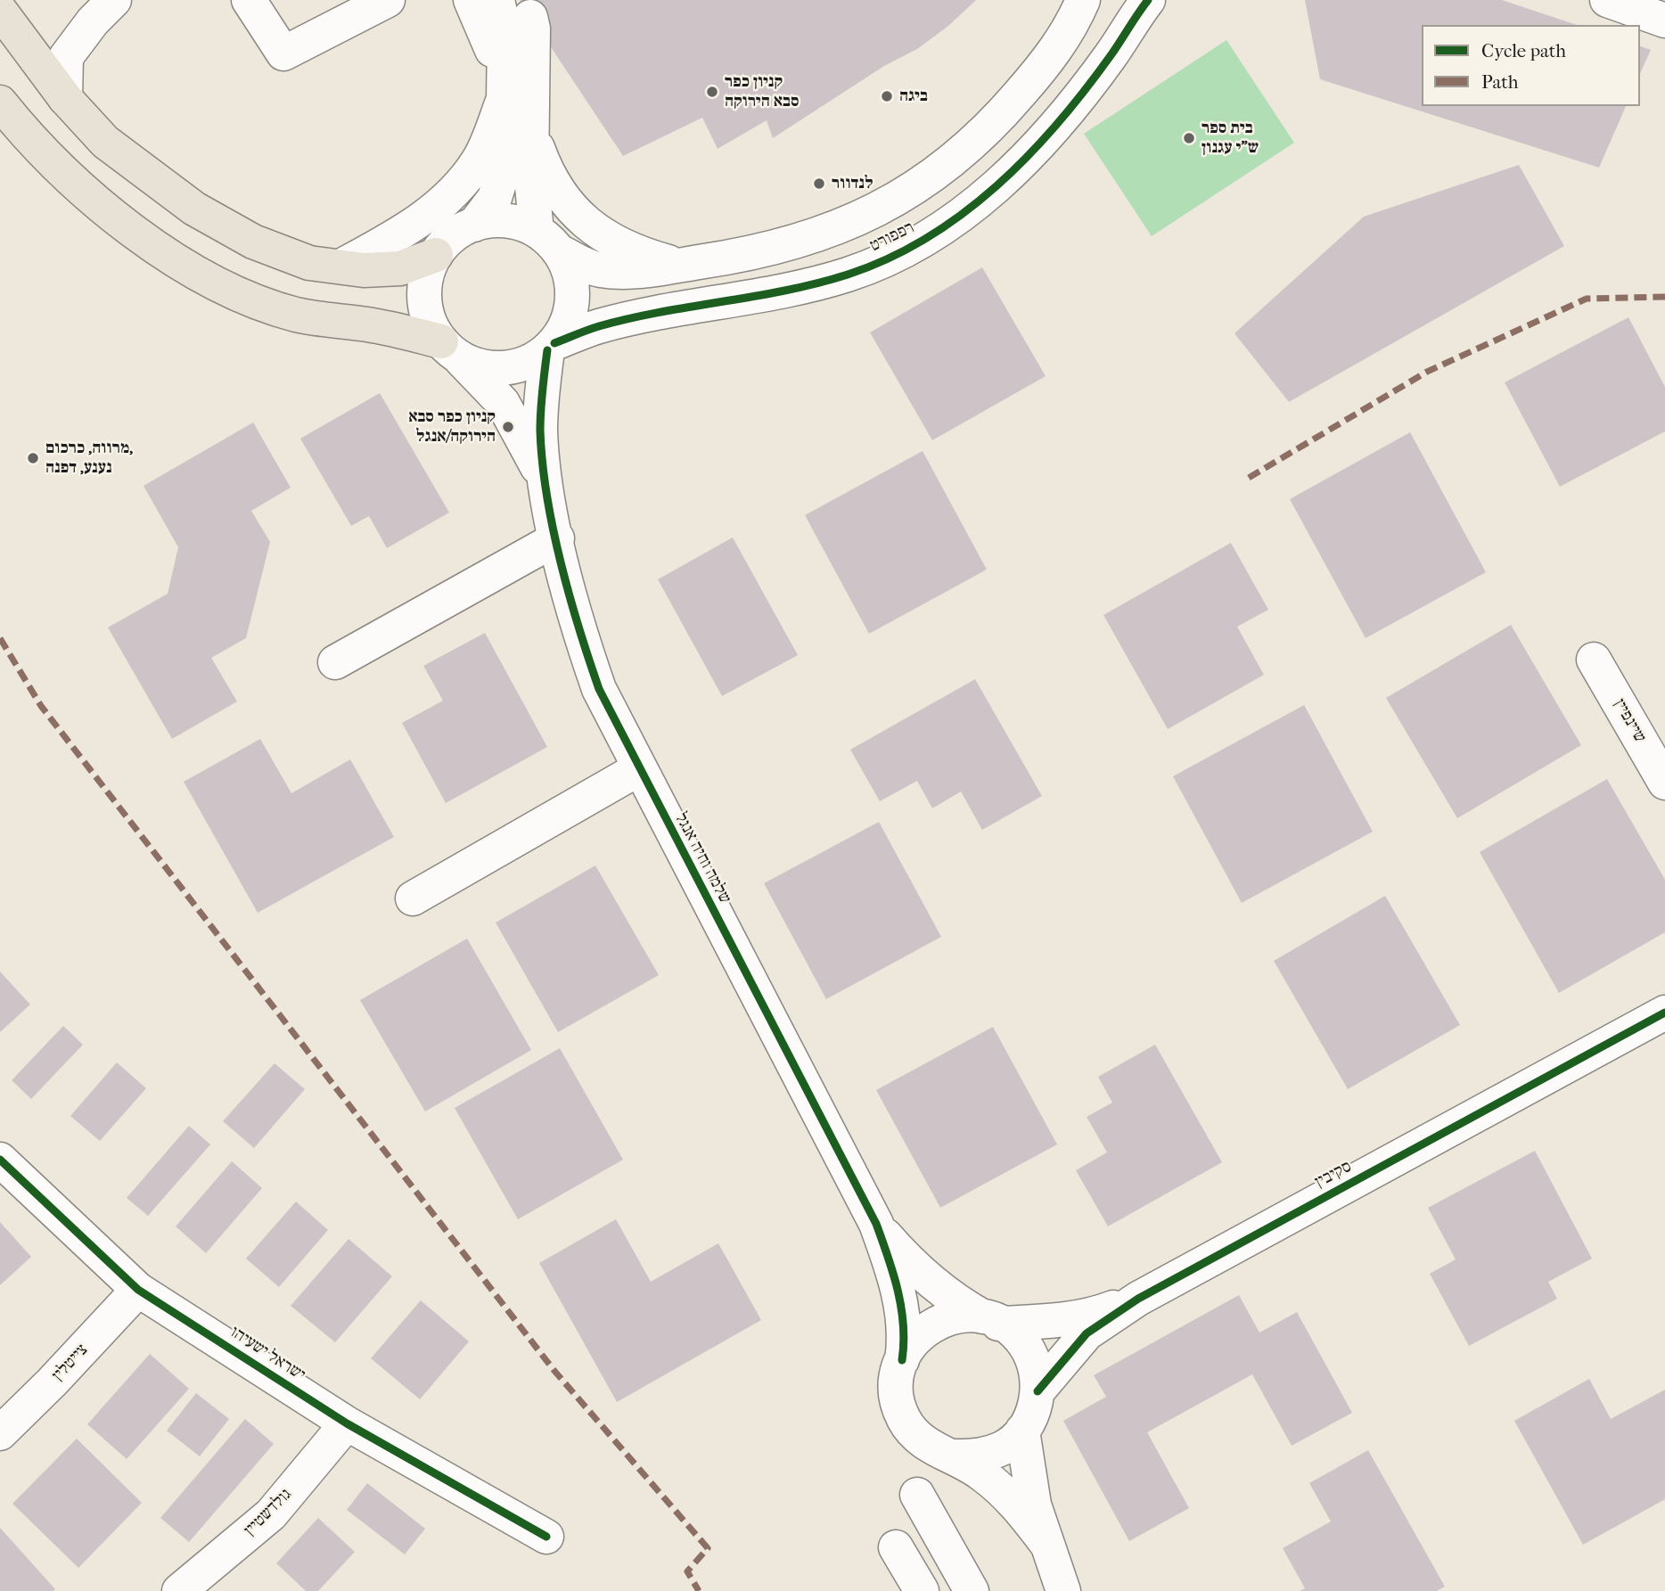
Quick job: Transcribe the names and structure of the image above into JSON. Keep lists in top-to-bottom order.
{
  "streets": {
    "street": [
      "רפפורט",
      "שיינפיין",
      "שלמה וחיה אנגל",
      "סקיבין",
      "ישראל ישעיהו",
      "צייטלין",
      "גולדשטיין"
    ]
  },
  "crossings": [
    ["רפפורט", "שלמה וחיה אנגל"],
    ["שלמה וחיה אנגל", "סקיבין"],
    ["ישראל ישעיהו", "צייטלין"],
    ["ישראל ישעיהו", "גולדשטיין"]
  ],
  "places": [
    "קניון כפר סבא הירוקה",
    "ביגה",
    "בית ספר ש\"י עגנון",
    "לנדוור",
    "קניון כפר סבא הירוקה/אנגל",
    "מרווה, כרכום, נענע, דפנה"
  ],
  "legend": ["Cycle path", "Path"]
}
